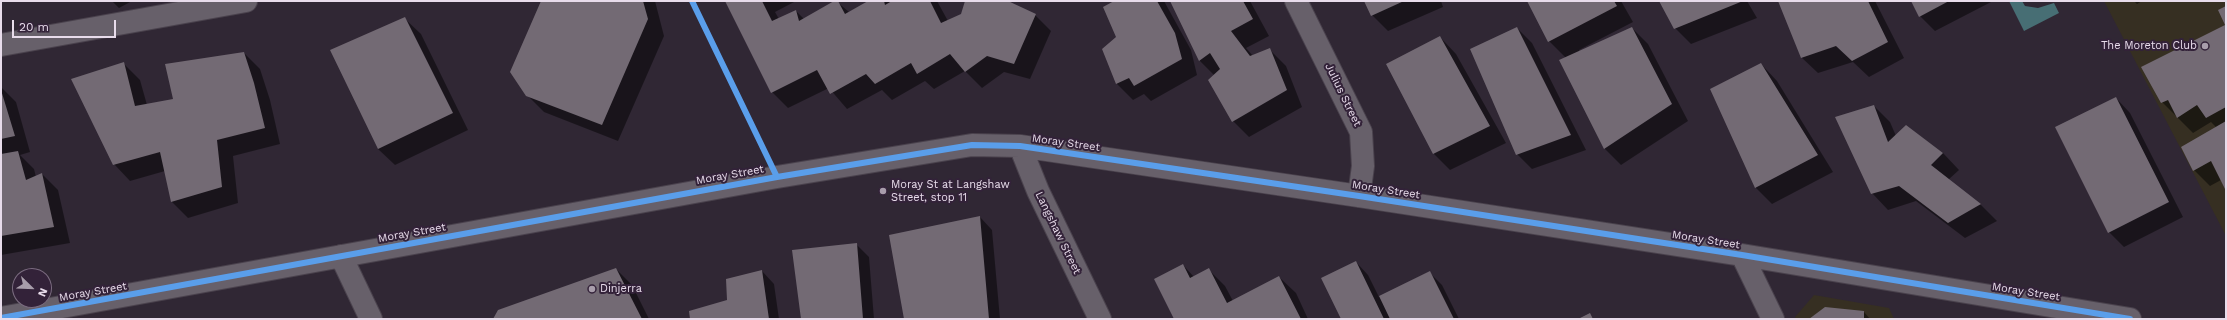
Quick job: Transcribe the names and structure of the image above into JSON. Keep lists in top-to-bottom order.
{
  "streets": {
    "street": ["Julius Street", "Moray Street", "Langshaw Street"]
  },
  "crossings": [
    ["Julius Street", "Moray Street"],
    ["Moray Street", "Langshaw Street"]
  ],
  "places": ["The Moreton Club", "Moray St at Langshaw Street, stop 11", "Dinjerra"],
  "scale_bar": "20 m",
  "north": "bottom right"
}
